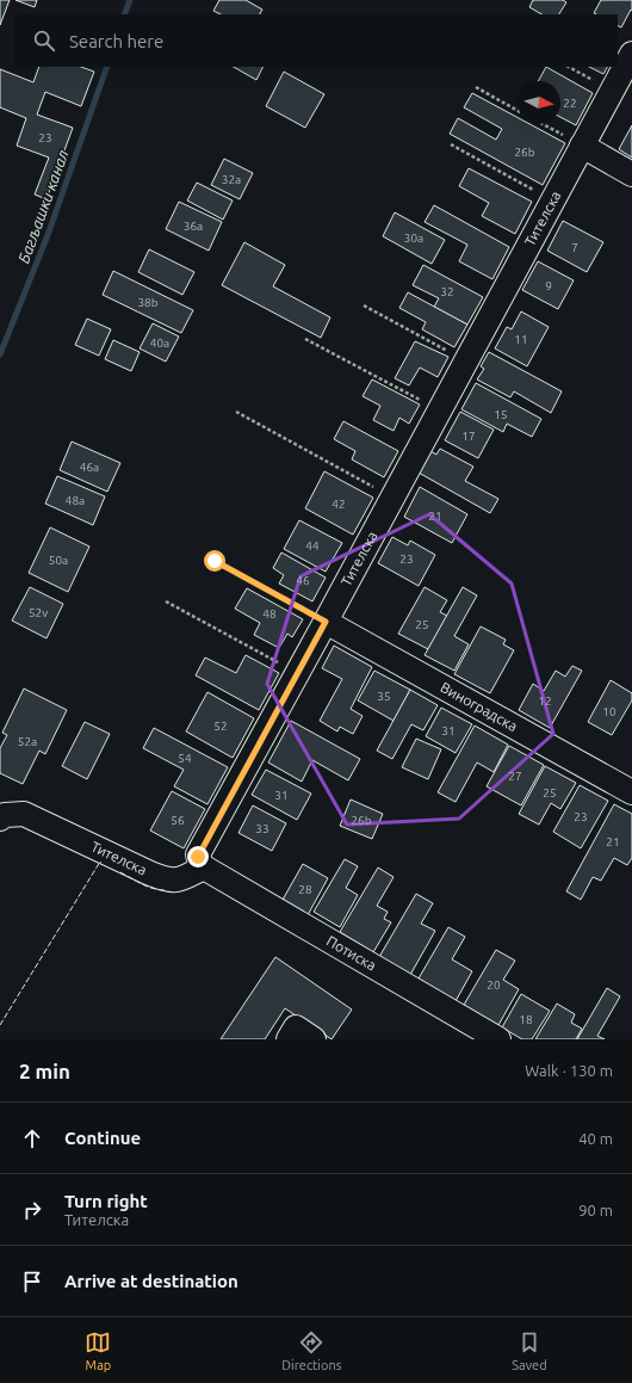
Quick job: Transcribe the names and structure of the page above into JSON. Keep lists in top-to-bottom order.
{
  "streets": {
    "street": ["Тителска", "Виноградска", "Потиска"]
  },
  "crossings": [
    ["Тителска", "Виноградска"],
    ["Тителска", "Потиска"]
  ],
  "water": ["Багљашки канал"],
  "house_numbers": [
    "22",
    "23",
    "26b",
    "32a",
    "36a",
    "30a",
    "7",
    "9",
    "32",
    "38b",
    "11",
    "40a",
    "15",
    "17",
    "46a",
    "48a",
    "42",
    "21",
    "44",
    "23",
    "50a",
    "46",
    "52v",
    "48",
    "25",
    "35",
    "12",
    "10",
    "52",
    "31",
    "52a",
    "54",
    "27",
    "25",
    "31",
    "23",
    "56",
    "26b",
    "33",
    "21",
    "28",
    "20",
    "18"
  ],
  "north": "right",
  "page": {
    "search": "Search here",
    "heading": ["2 min", "Walk · 130 m"],
    "list": [
      ["Continue", "40 m"],
      ["Turn right", "Тителска", "90 m"],
      "Arrive at destination"
    ],
    "nav": ["Map", "Directions", "Saved"]
  }
}
